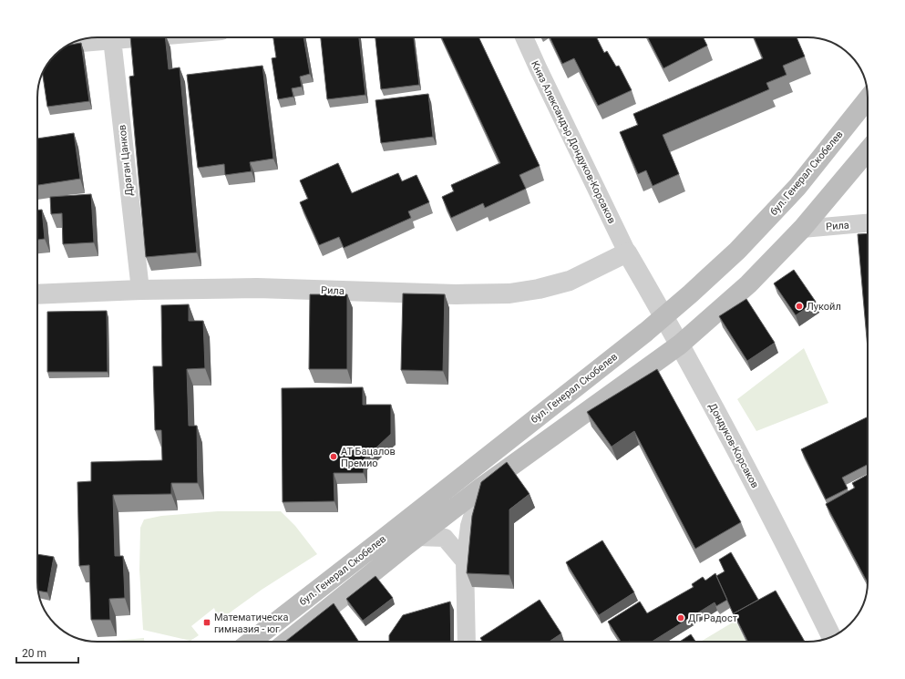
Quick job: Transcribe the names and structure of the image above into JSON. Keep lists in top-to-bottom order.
{
  "streets": {
    "main road": ["бул. Генерал Скобелев"],
    "street": [
      "Княз Александър Дондуков-Корсаков",
      "Драган Цанков",
      "Рила",
      "Дондуков-Корсаков"
    ]
  },
  "crossings": [
    ["Княз Александър Дондуков-Корсаков", "Рила"],
    ["Княз Александър Дондуков-Корсаков", "Дондуков-Корсаков"],
    ["Драган Цанков", "Рила"],
    ["бул. Генерал Скобелев", "Рила"],
    ["бул. Генерал Скобелев", "Дондуков-Корсаков"],
    ["Рила", "Дондуков-Корсаков"]
  ],
  "places": {
    "other": ["Лукойл", "АТ Бацалов Премио", "ДГ Радост"],
    "transit": ["Математическа гимназия - юг"]
  },
  "scale_bar": "20 m"
}
